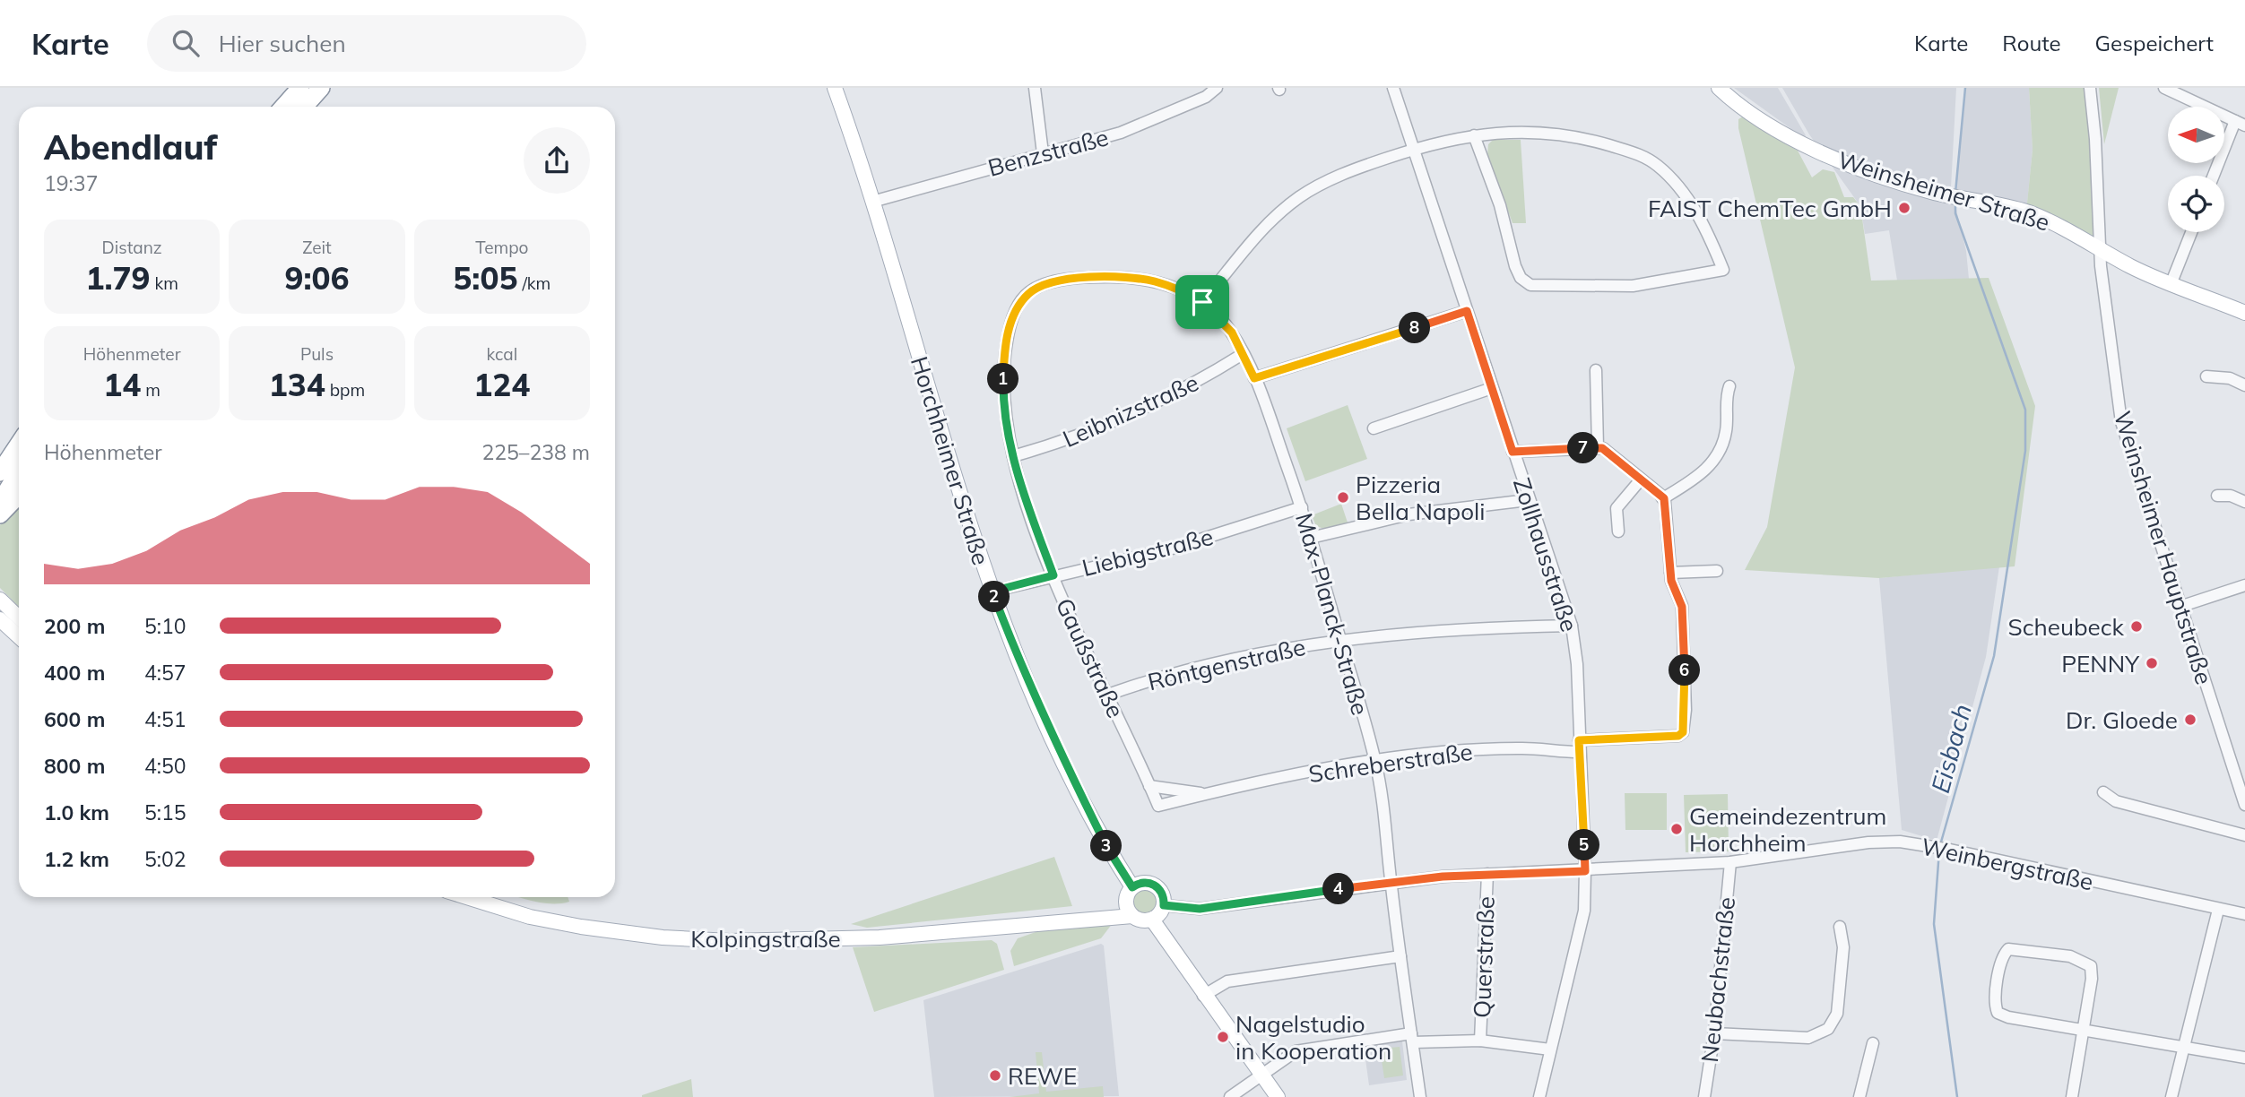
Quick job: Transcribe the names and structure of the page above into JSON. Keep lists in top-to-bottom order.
{
  "streets": {
    "main road": ["Weinsheimer Straße", "Horchheimer Straße", "Kolpingstraße"],
    "street": [
      "Benzstraße",
      "Leibnizstraße",
      "Weinsheimer Hauptstraße",
      "Liebigstraße",
      "Zollhausstraße",
      "Max-Planck-Straße",
      "Gaußstraße",
      "Röntgenstraße",
      "Schreberstraße",
      "Weinbergstraße",
      "Querstraße",
      "Neubachstraße"
    ]
  },
  "crossings": [
    ["Benzstraße", "Horchheimer Straße"],
    ["Weinsheimer Straße", "Weinsheimer Hauptstraße"],
    ["Leibnizstraße", "Max-Planck-Straße"],
    ["Leibnizstraße", "Gaußstraße"],
    ["Horchheimer Straße", "Liebigstraße"],
    ["Horchheimer Straße", "Weinbergstraße"],
    ["Horchheimer Straße", "Kolpingstraße"],
    ["Liebigstraße", "Max-Planck-Straße"],
    ["Liebigstraße", "Gaußstraße"],
    ["Zollhausstraße", "Röntgenstraße"],
    ["Zollhausstraße", "Schreberstraße"],
    ["Zollhausstraße", "Weinbergstraße"],
    ["Max-Planck-Straße", "Gaußstraße"],
    ["Max-Planck-Straße", "Röntgenstraße"],
    ["Max-Planck-Straße", "Schreberstraße"],
    ["Max-Planck-Straße", "Weinbergstraße"],
    ["Gaußstraße", "Röntgenstraße"],
    ["Gaußstraße", "Schreberstraße"],
    ["Weinbergstraße", "Kolpingstraße"],
    ["Weinbergstraße", "Querstraße"],
    ["Weinbergstraße", "Neubachstraße"]
  ],
  "water": ["Eisbach"],
  "places": [
    "FAIST ChemTec GmbH",
    "Pizzeria Bella Napoli",
    "Scheubeck",
    "PENNY",
    "Dr. Gloede",
    "Gemeindezentrum Horchheim",
    "Nagelstudio in Kooperation",
    "REWE"
  ],
  "north": "left",
  "page": {
    "header": "Karte",
    "search": "Hier suchen",
    "nav": ["Karte", "Route", "Gespeichert"],
    "heading": ["Abendlauf", "19:37"],
    "stats": [
      ["Distanz", "1.79 km"],
      ["Zeit", "9:06"],
      ["Tempo", "5:05 /km"],
      ["Höhenmeter", "14 m"],
      ["Puls", "134 bpm"],
      ["kcal", "124"]
    ],
    "pins": [
      "8",
      "1",
      "7",
      "2",
      "6",
      "5",
      "3",
      "4"
    ],
    "chart": ["Höhenmeter", "225–238 m"],
    "list": [
      {
        "name": "200 m",
        "note": "5:10"
      },
      {
        "name": "400 m",
        "note": "4:57"
      },
      {
        "name": "600 m",
        "note": "4:51"
      },
      {
        "name": "800 m",
        "note": "4:50"
      },
      {
        "name": "1.0 km",
        "note": "5:15"
      },
      {
        "name": "1.2 km",
        "note": "5:02"
      }
    ]
  }
}
